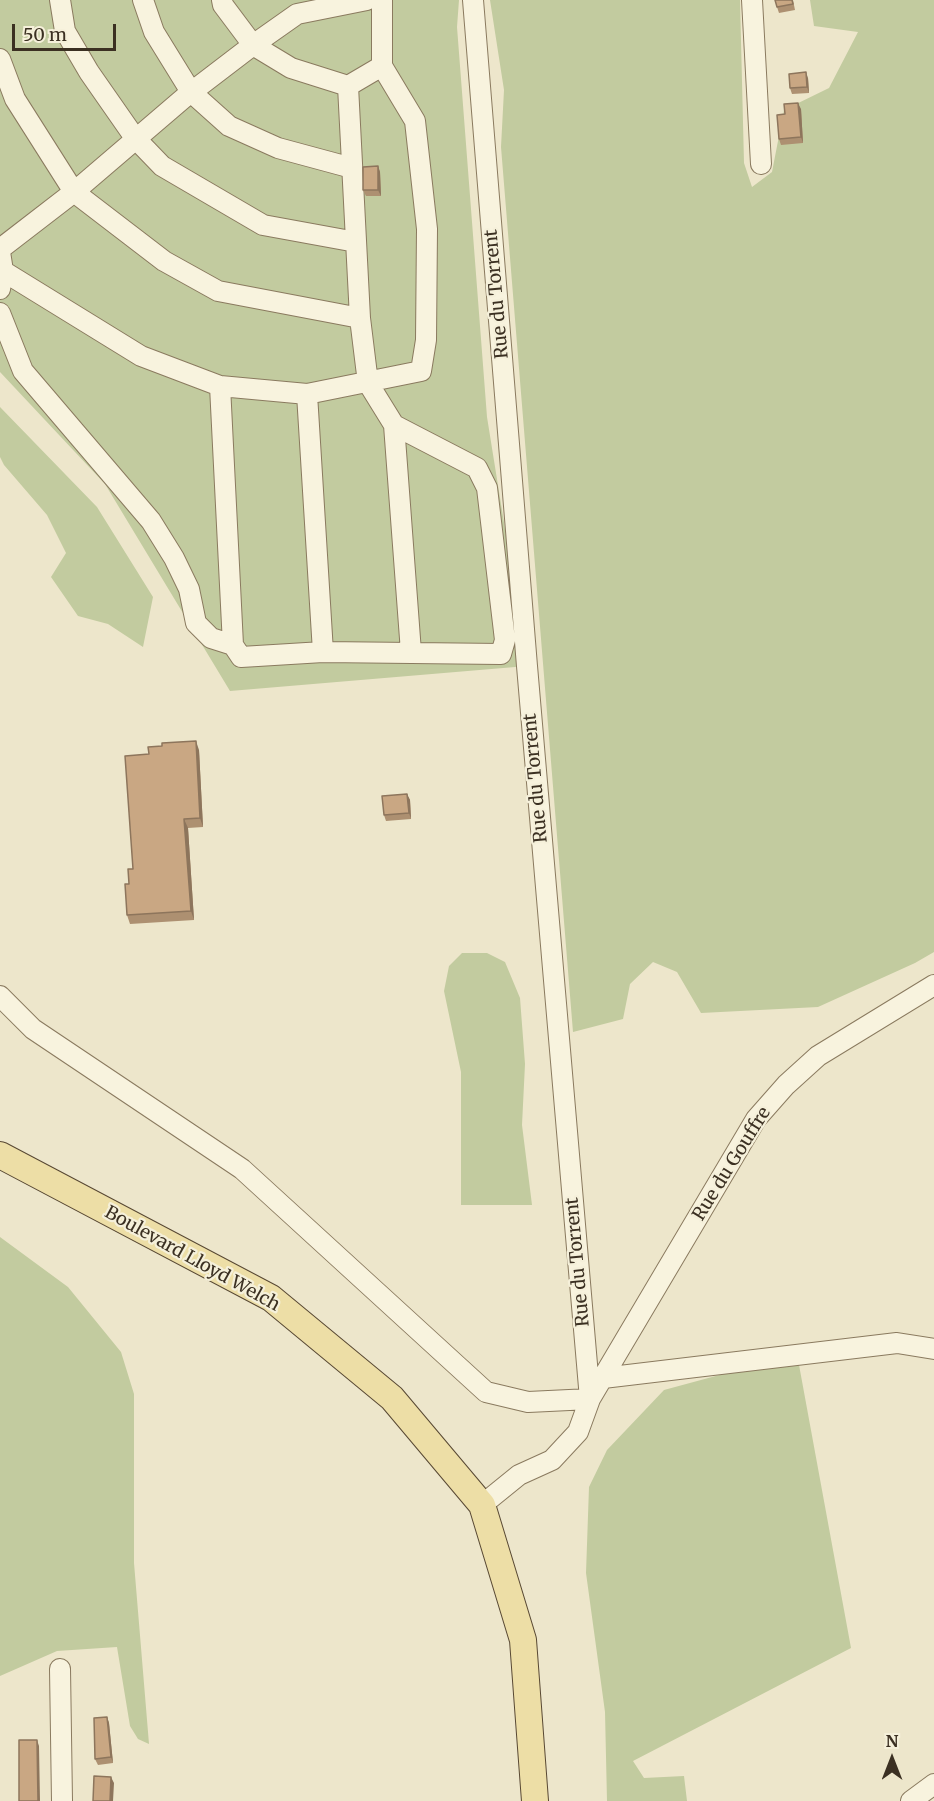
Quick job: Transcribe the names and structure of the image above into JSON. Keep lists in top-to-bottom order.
{
  "streets": {
    "main road": ["Boulevard Lloyd Welch"],
    "street": ["Rue du Torrent", "Rue du Gouffre"]
  },
  "crossings": [
    ["Rue du Torrent", "Rue du Gouffre"],
    ["Rue du Torrent", "Boulevard Lloyd Welch"]
  ],
  "scale_bar": "50 m",
  "north": "top"
}
